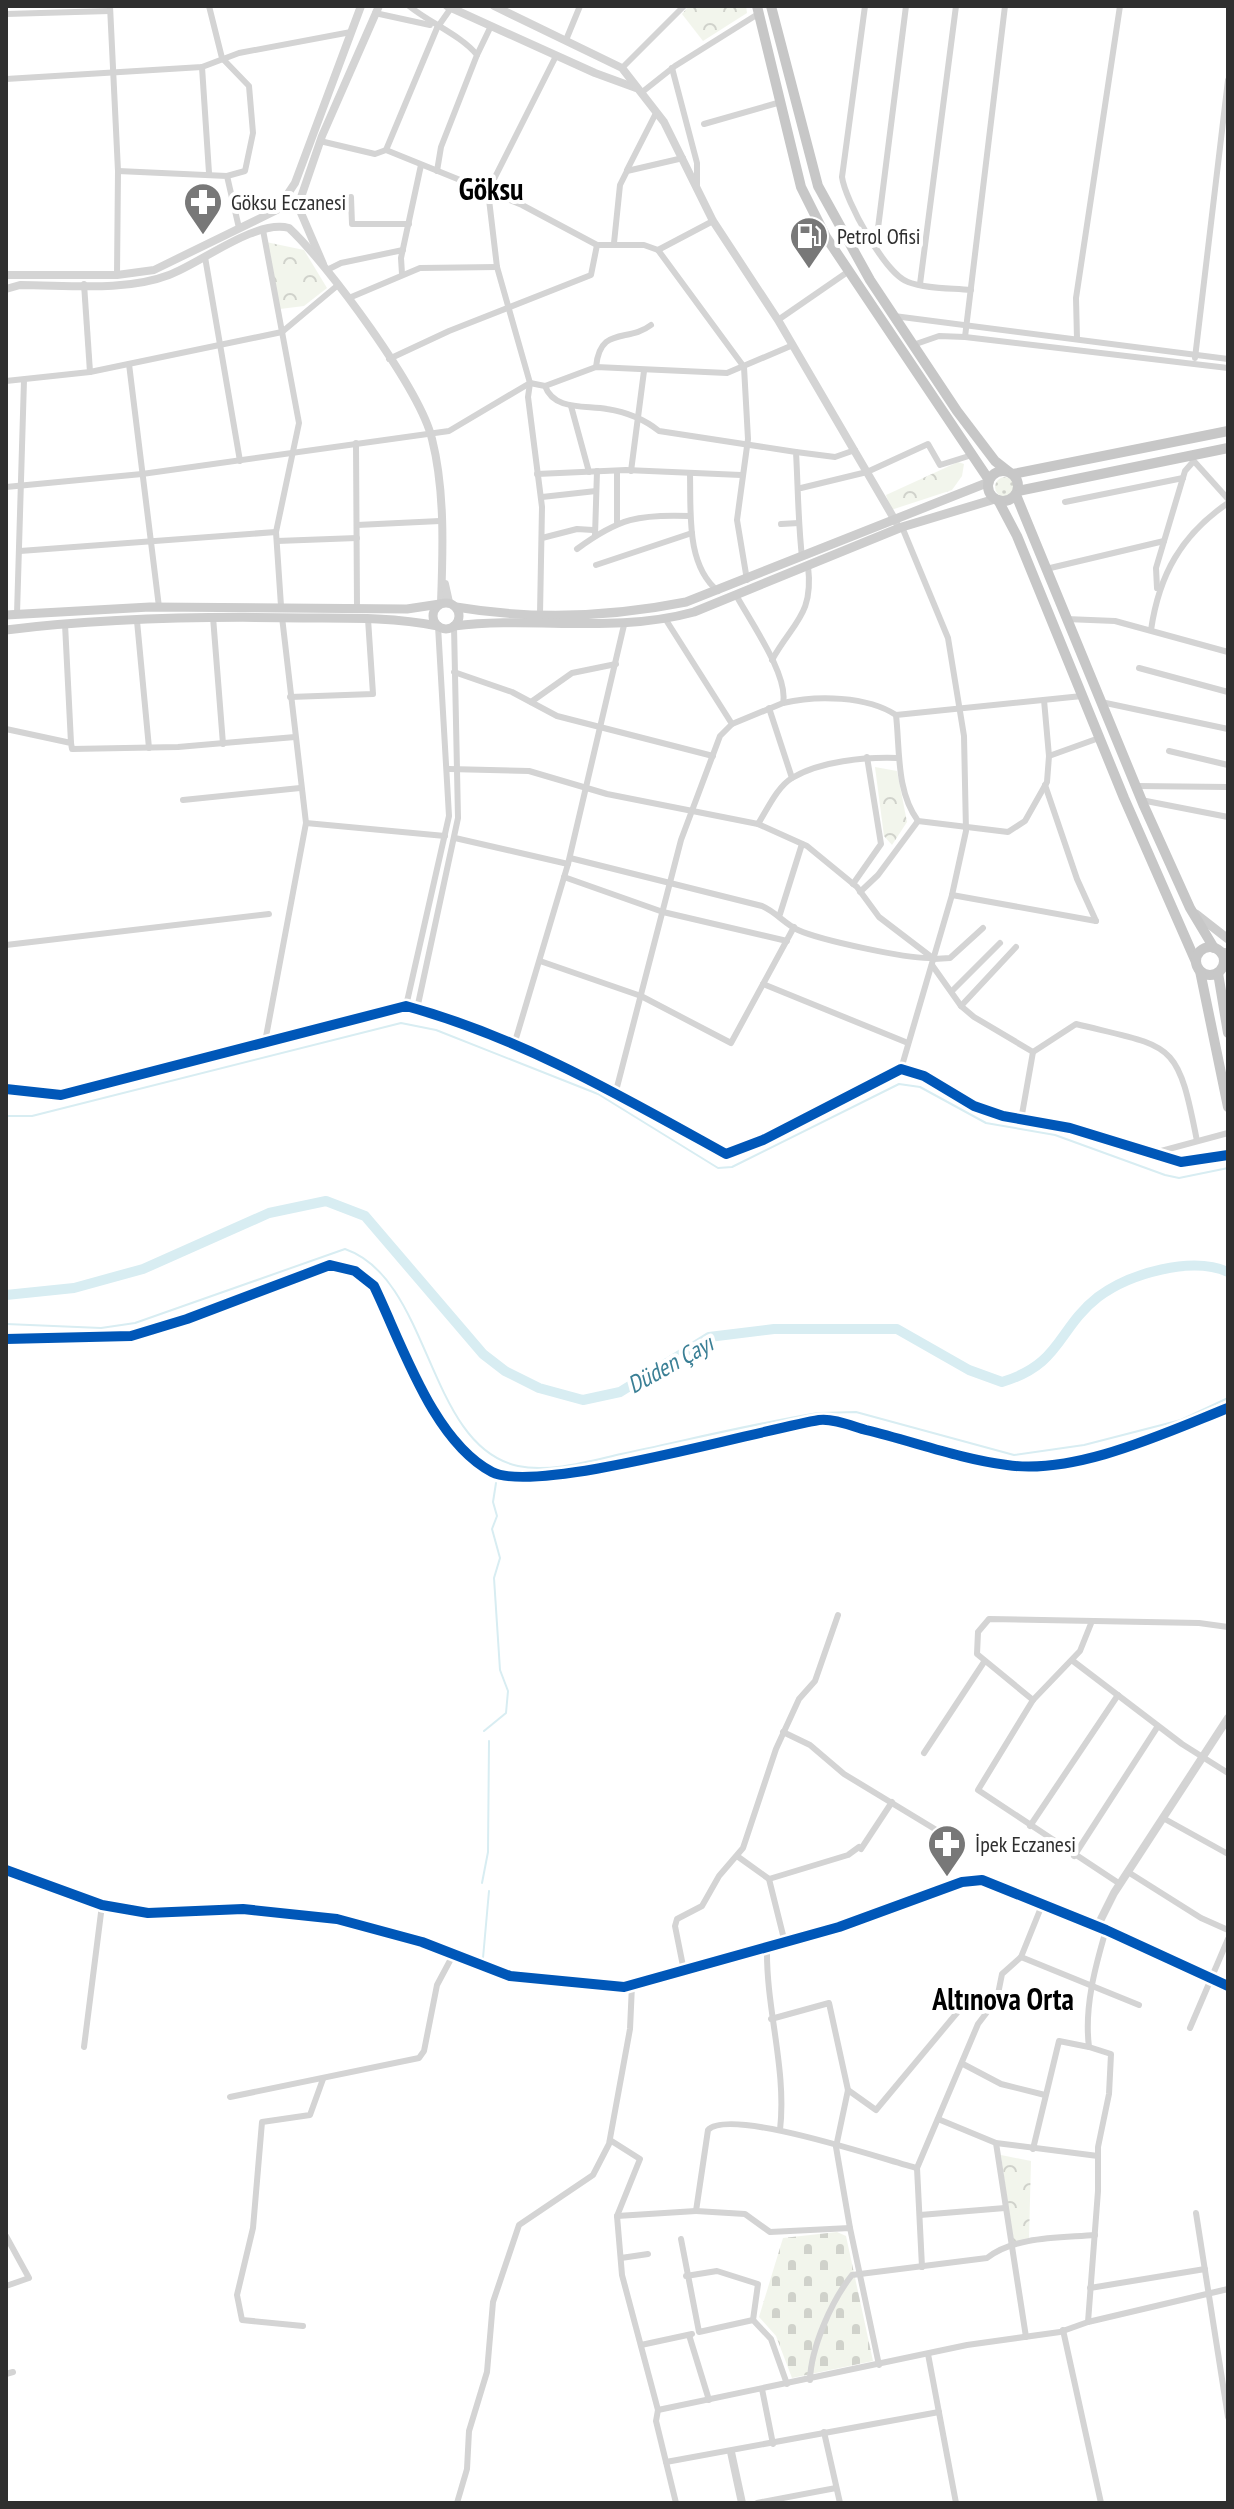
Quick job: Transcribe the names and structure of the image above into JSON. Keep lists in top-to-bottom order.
{
  "districts": ["Göksu", "Altınova Orta"],
  "water": ["Düden Çayı"],
  "places": {
    "pharmacy": ["Göksu Eczanesi", "İpek Eczanesi"],
    "fuel station": ["Petrol Ofisi"]
  }
}
